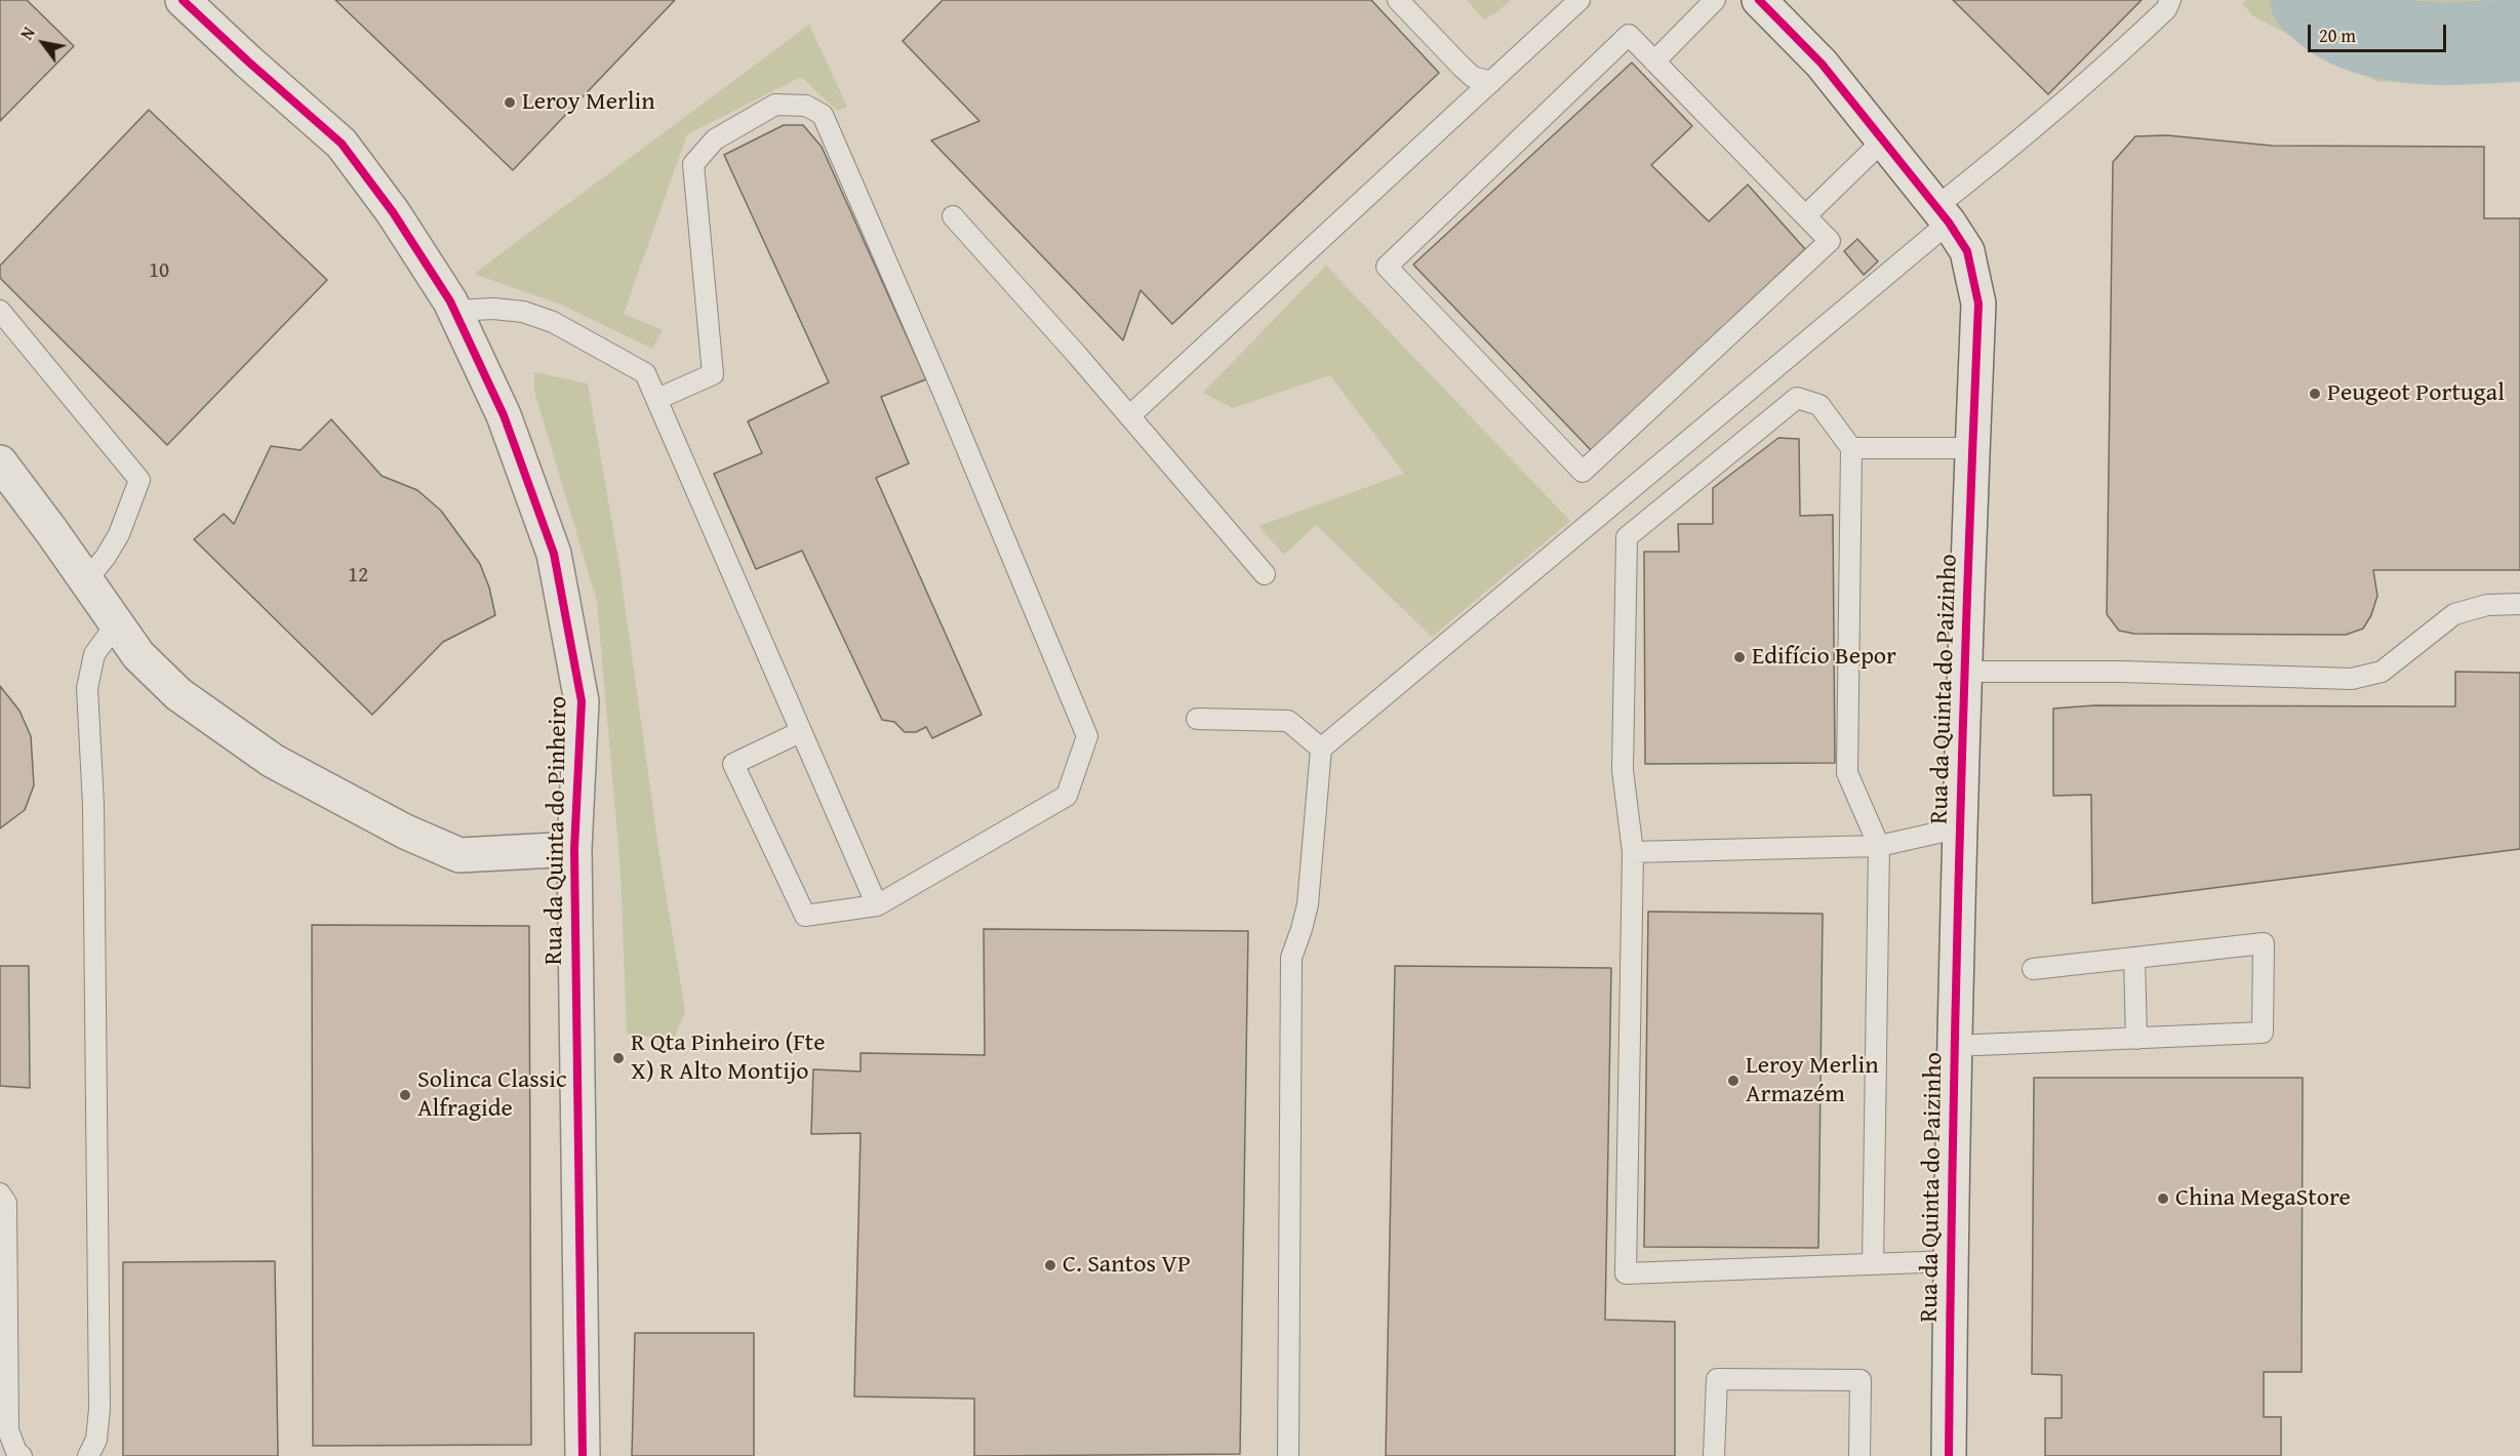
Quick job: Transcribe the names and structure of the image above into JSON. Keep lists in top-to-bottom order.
{
  "streets": {
    "street": ["Rua da Quinta do Paizinho", "Rua da Quinta do Pinheiro"]
  },
  "places": [
    "Leroy Merlin",
    "Peugeot Portugal",
    "Edifício Bepor",
    "R Qta Pinheiro (Fte X) R Alto Montijo",
    "Leroy Merlin Armazém",
    "Solinca Classic Alfragide",
    "China MegaStore",
    "C. Santos VP"
  ],
  "house_numbers": ["10", "12"],
  "scale_bar": "20 m",
  "north": "top left"
}
